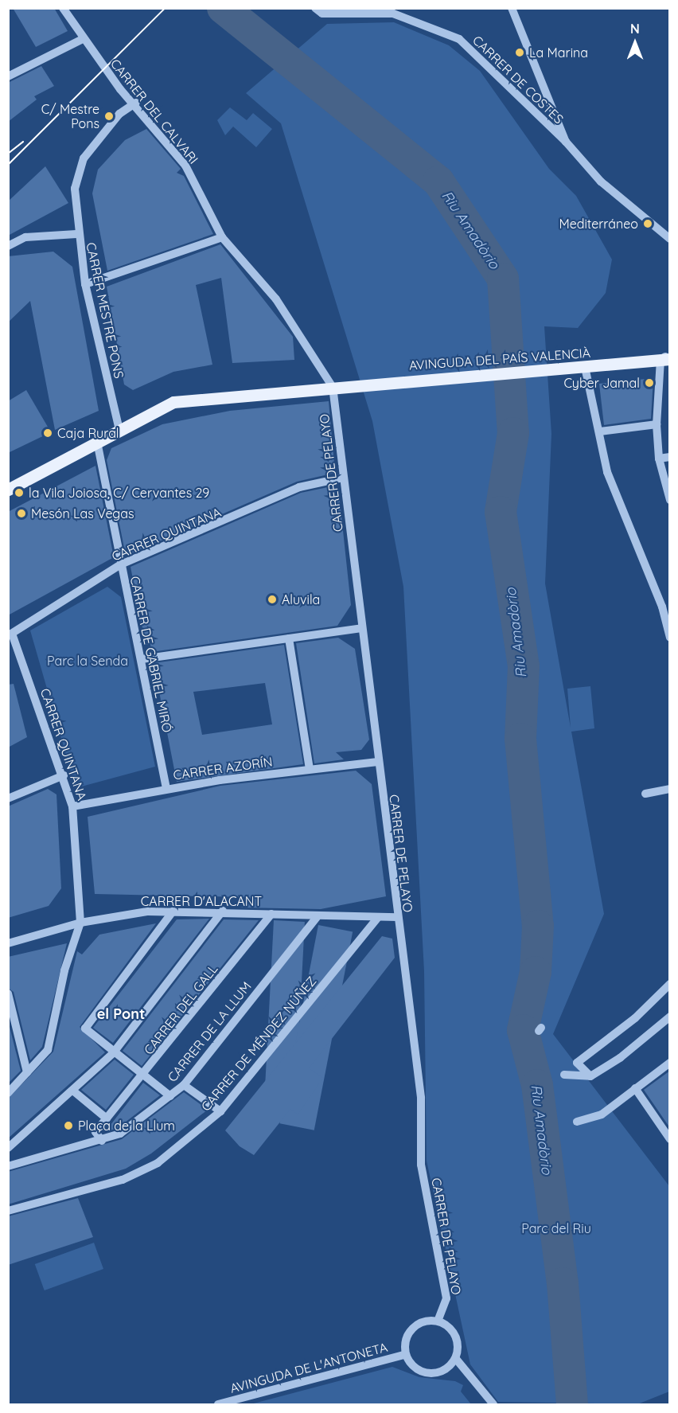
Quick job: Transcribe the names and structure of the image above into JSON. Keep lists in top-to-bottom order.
{
  "streets": {
    "main road": ["AVINGUDA DEL PAÍS VALENCIÀ"],
    "street": [
      "CARRER DE COSTES",
      "CARRER DEL CALVARI",
      "CARRER MESTRE PONS",
      "CARRER DE PELAYO",
      "CARRER QUINTANA",
      "CARRER DE GABRIEL MIRÓ",
      "CARRER AZORÍN",
      "CARRER D'ALACANT",
      "CARRER DEL GALL",
      "CARRER DE LA LLUM",
      "CARRER DE MÉNDEZ NÚÑEZ",
      "AVINGUDA DE L'ANTONETA"
    ]
  },
  "crossings": [
    ["CARRER DEL CALVARI", "CARRER MESTRE PONS"],
    ["CARRER DEL CALVARI", "AVINGUDA DEL PAÍS VALENCIÀ"],
    ["CARRER DEL CALVARI", "CARRER DE PELAYO"],
    ["CARRER MESTRE PONS", "AVINGUDA DEL PAÍS VALENCIÀ"],
    ["AVINGUDA DEL PAÍS VALENCIÀ", "CARRER DE PELAYO"],
    ["AVINGUDA DEL PAÍS VALENCIÀ", "CARRER DE GABRIEL MIRÓ"],
    ["CARRER DE PELAYO", "CARRER QUINTANA"],
    ["CARRER DE PELAYO", "CARRER AZORÍN"],
    ["CARRER DE PELAYO", "CARRER D'ALACANT"],
    ["CARRER DE PELAYO", "AVINGUDA DE L'ANTONETA"],
    ["CARRER QUINTANA", "CARRER DE GABRIEL MIRÓ"],
    ["CARRER QUINTANA", "CARRER AZORÍN"],
    ["CARRER QUINTANA", "CARRER D'ALACANT"],
    ["CARRER DE GABRIEL MIRÓ", "CARRER AZORÍN"],
    ["CARRER D'ALACANT", "CARRER DEL GALL"],
    ["CARRER D'ALACANT", "CARRER DE LA LLUM"],
    ["CARRER D'ALACANT", "CARRER DE MÉNDEZ NÚÑEZ"],
    ["CARRER DEL GALL", "CARRER DE LA LLUM"]
  ],
  "districts": ["el Pont"],
  "water": ["Riu Amadòrio"],
  "parks": ["Parc la Senda", "Parc del Riu"],
  "places": [
    "La Marina",
    "C/ Mestre Pons",
    "Mediterráneo",
    "Cyber Jamal",
    "Caja Rural",
    "la Vila Joiosa, C/ Cervantes 29",
    "Mesón Las Vegas",
    "Aluvila",
    "Plaça de la Llum"
  ],
  "north": "top"
}
